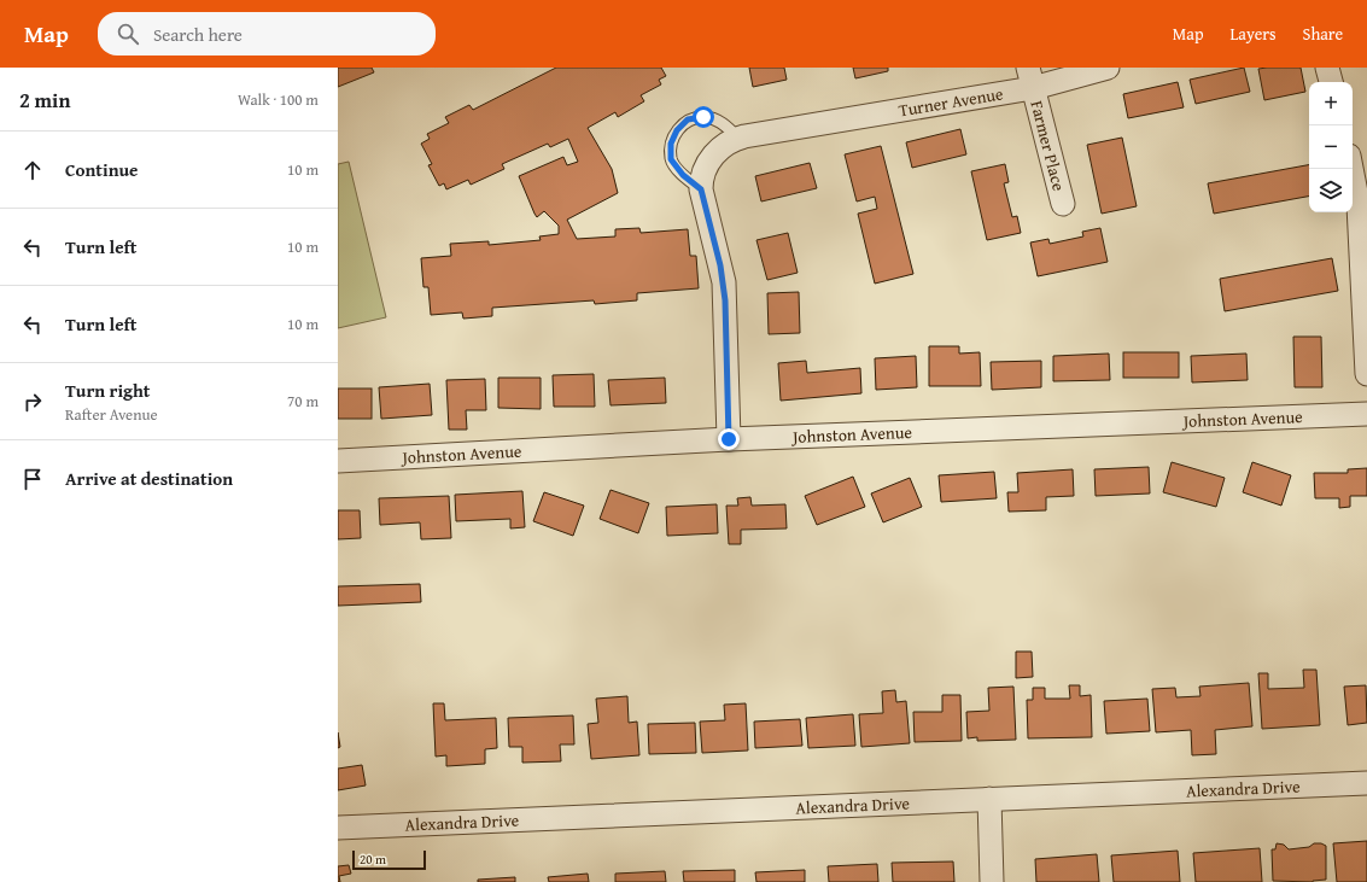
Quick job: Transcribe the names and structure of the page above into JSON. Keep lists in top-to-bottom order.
{
  "streets": {
    "street": [
      "Turner Avenue",
      "Farmer Place",
      "Johnston Avenue",
      "Alexandra Drive"
    ]
  },
  "crossings": [
    ["Turner Avenue", "Farmer Place"]
  ],
  "scale_bar": "20 m",
  "page": {
    "header": "Map",
    "search": "Search here",
    "nav": ["Map", "Layers", "Share"],
    "heading": ["2 min", "Walk · 100 m"],
    "map_buttons": ["+", "−"],
    "list": [
      ["Continue", "10 m"],
      ["Turn left", "10 m"],
      ["Turn left", "10 m"],
      ["Turn right", "Rafter Avenue", "70 m"],
      "Arrive at destination"
    ],
    "scale": "20 m"
  }
}
